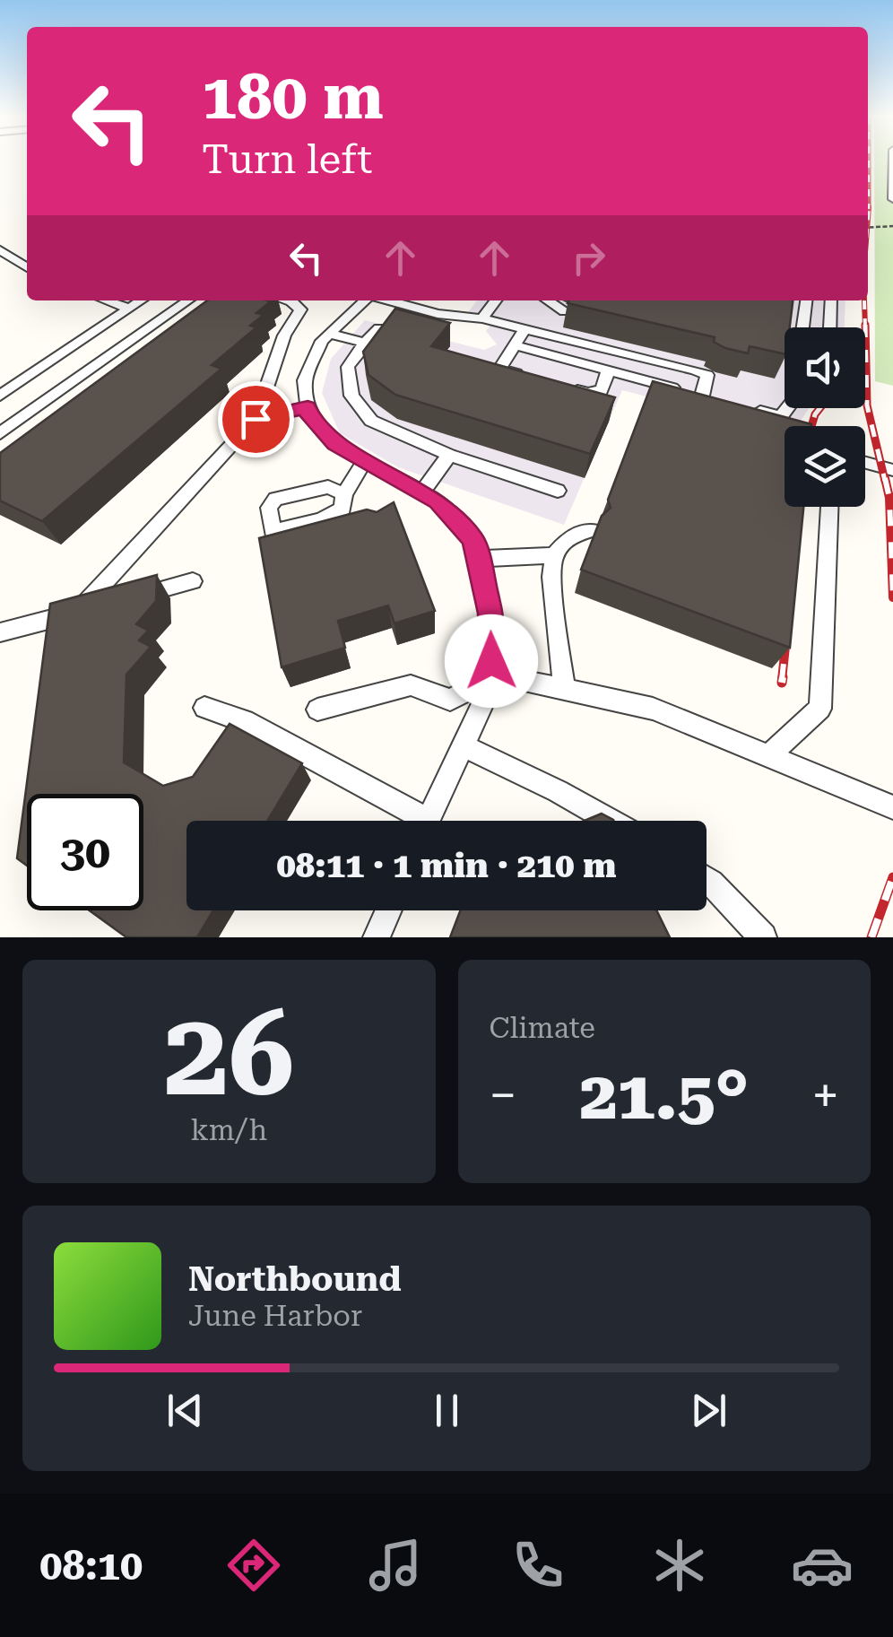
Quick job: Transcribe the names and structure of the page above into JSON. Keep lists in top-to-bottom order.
{
  "page": {
    "turn": ["180 m", "Turn left"],
    "limit": "30",
    "trip": "08:11 · 1 min · 210 m",
    "tile": [
      ["26", "km/h"],
      "Climate"
    ],
    "heat": ["−", "21.5°", "+"],
    "song": ["Northbound", "June Harbor"],
    "tabs": "08:10"
  }
}
